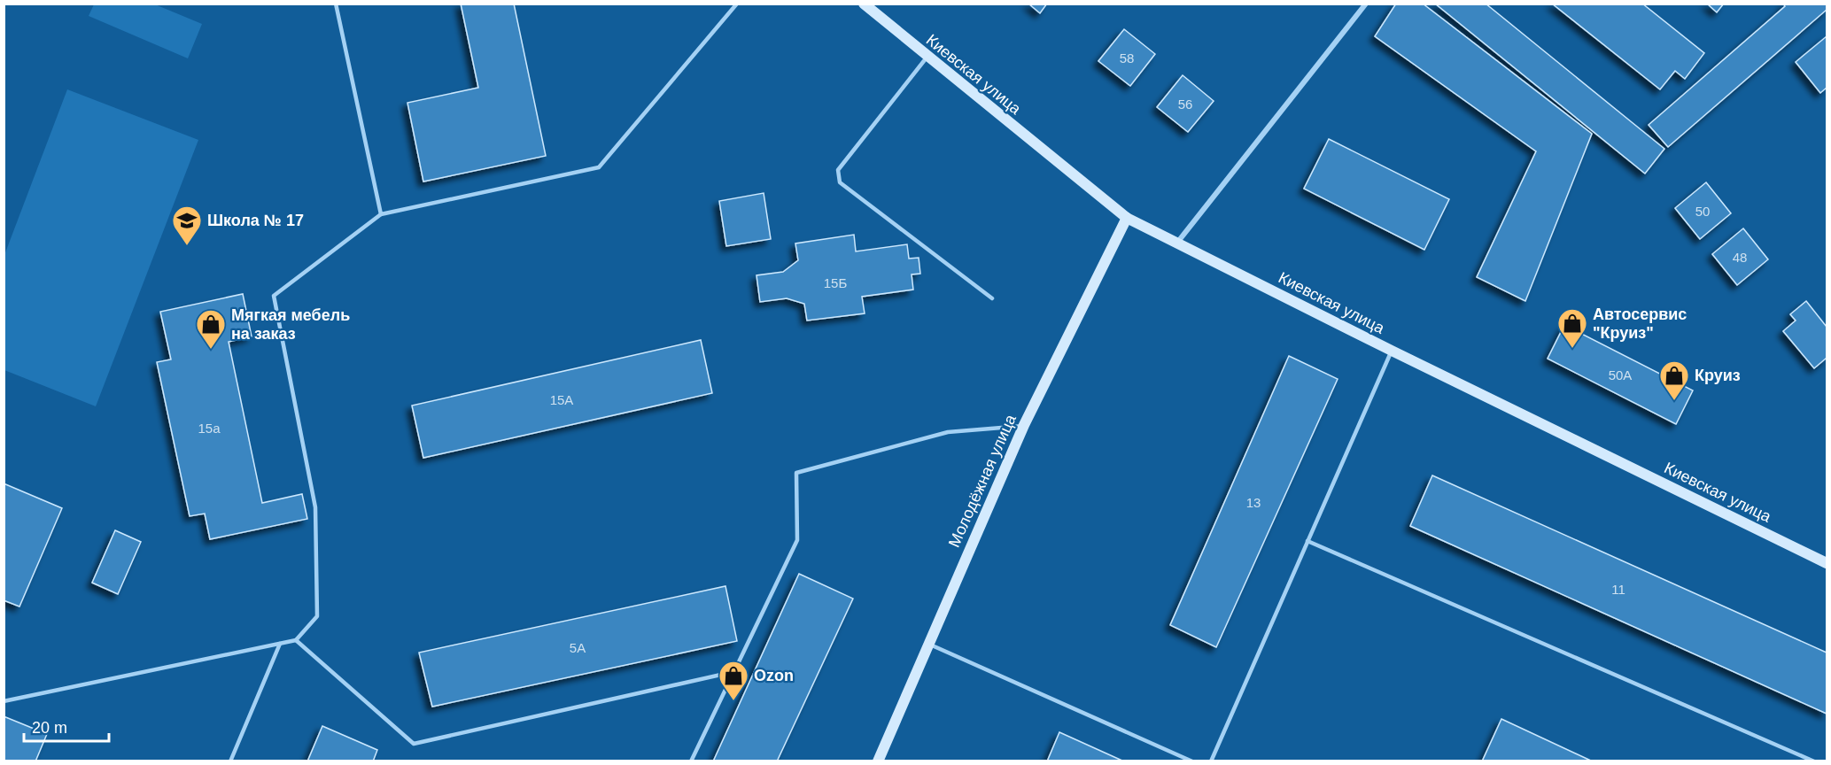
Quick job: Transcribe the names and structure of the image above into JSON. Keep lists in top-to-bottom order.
{
  "streets": {
    "main road": ["Киевская улица", "Молодёжная улица"]
  },
  "crossings": [
    ["Киевская улица", "Молодёжная улица"]
  ],
  "places": {
    "school or university": ["Школа № 17"],
    "shop": [
      "Автосервис \"Круиз\"",
      "Мягкая мебель на заказ",
      "Круиз",
      "Ozon"
    ]
  },
  "house_numbers": [
    "58",
    "56",
    "50",
    "48",
    "15Б",
    "50А",
    "15А",
    "15a",
    "13",
    "11",
    "5А"
  ],
  "scale_bar": "20 m"
}
